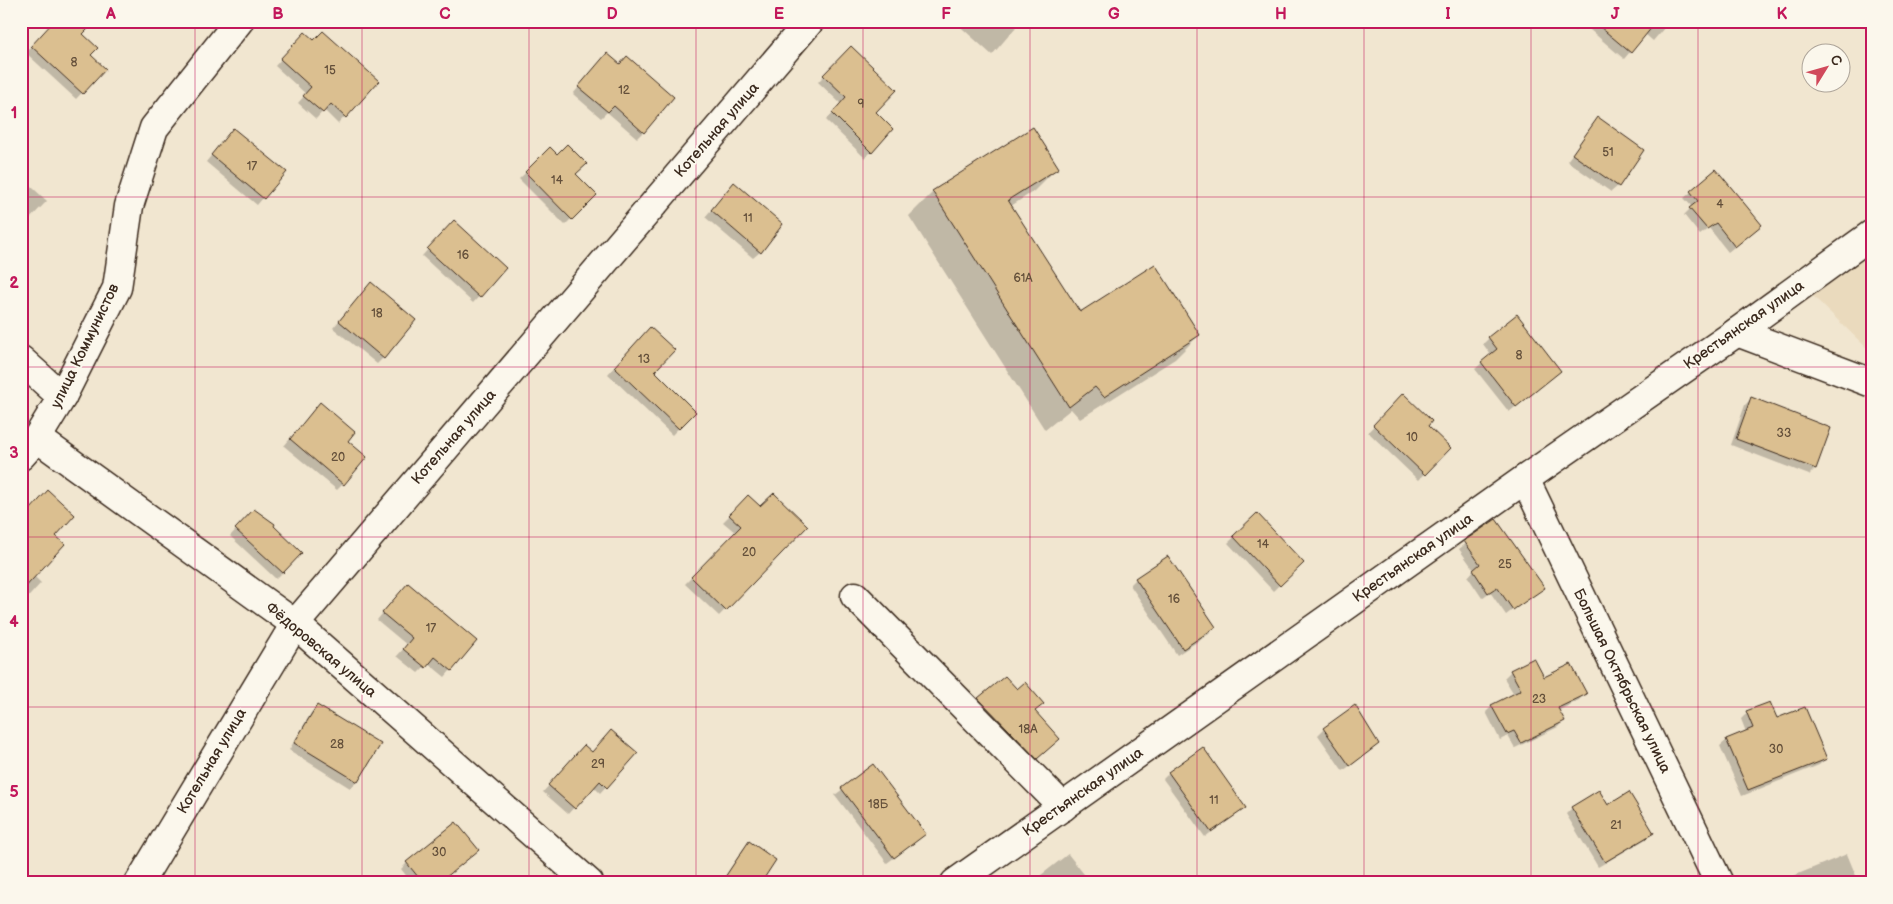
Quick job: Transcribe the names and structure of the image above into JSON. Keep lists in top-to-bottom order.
{
  "streets": {
    "street": [
      "Котельная улица",
      "Крестьянская улица",
      "улица Коммунистов",
      "Фёдоровская улица",
      "Большая Октябрьская улица"
    ]
  },
  "crossings": [
    ["Котельная улица", "Фёдоровская улица"],
    ["Крестьянская улица", "Большая Октябрьская улица"],
    ["улица Коммунистов", "Фёдоровская улица"]
  ],
  "house_numbers": [
    "8",
    "15",
    "12",
    "9",
    "51",
    "17",
    "14",
    "4",
    "11",
    "16",
    "61А",
    "18",
    "8",
    "13",
    "33",
    "10",
    "20",
    "14",
    "20",
    "25",
    "16",
    "17",
    "23",
    "18А",
    "28",
    "30",
    "29",
    "11",
    "18Б",
    "21",
    "30"
  ],
  "north": "top right",
  "grid": {
    "columns": [
      "A",
      "B",
      "C",
      "D",
      "E",
      "F",
      "G",
      "H",
      "I",
      "J",
      "K"
    ],
    "rows": [
      "1",
      "2",
      "3",
      "4",
      "5"
    ]
  }
}
